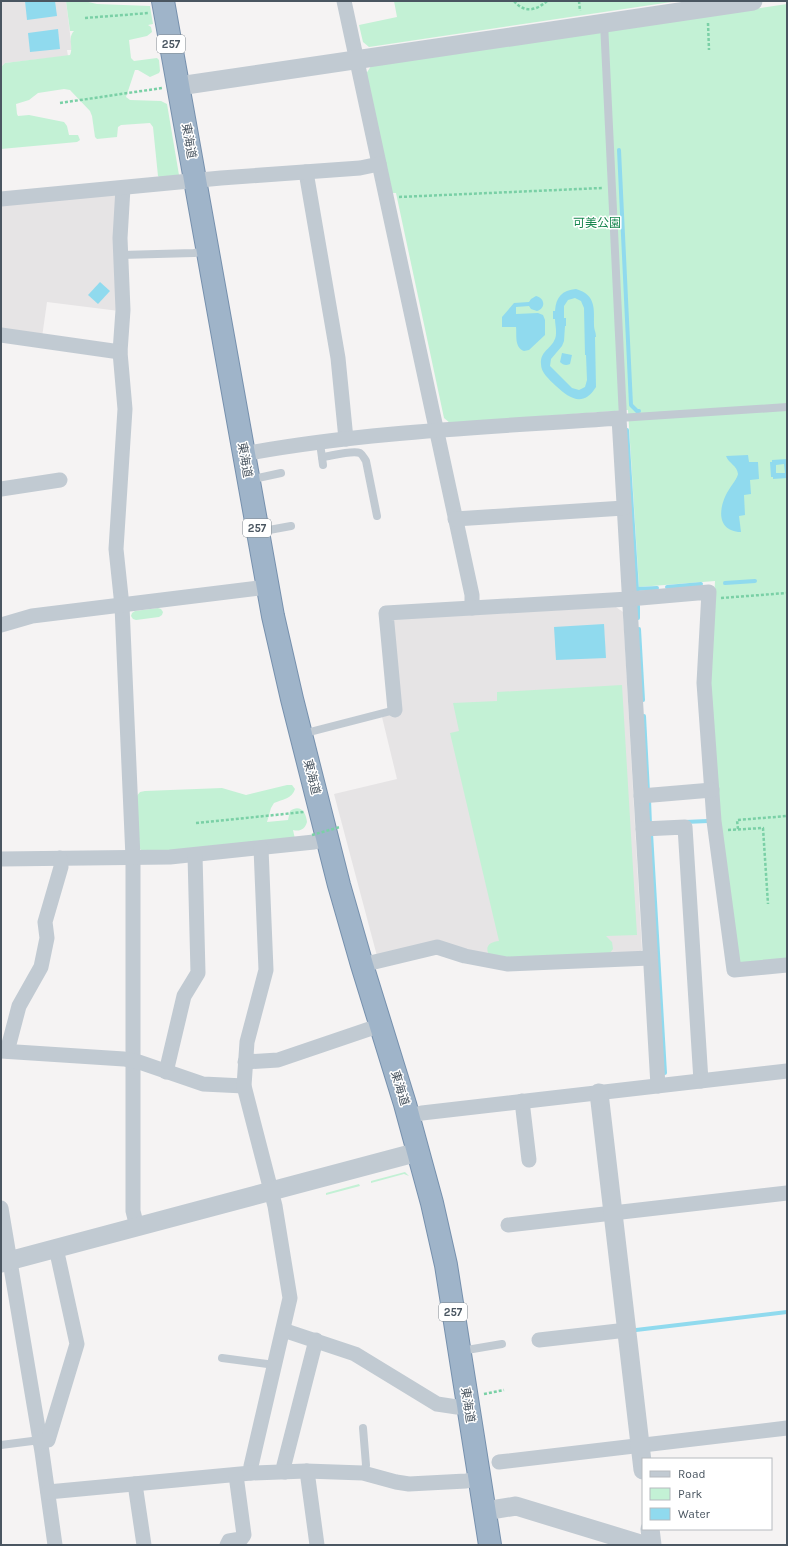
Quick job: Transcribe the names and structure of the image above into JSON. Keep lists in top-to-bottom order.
{
  "streets": {
    "highway": ["257", "東海道"]
  },
  "parks": ["可美公園"],
  "legend": ["Road", "Park", "Water"]
}
